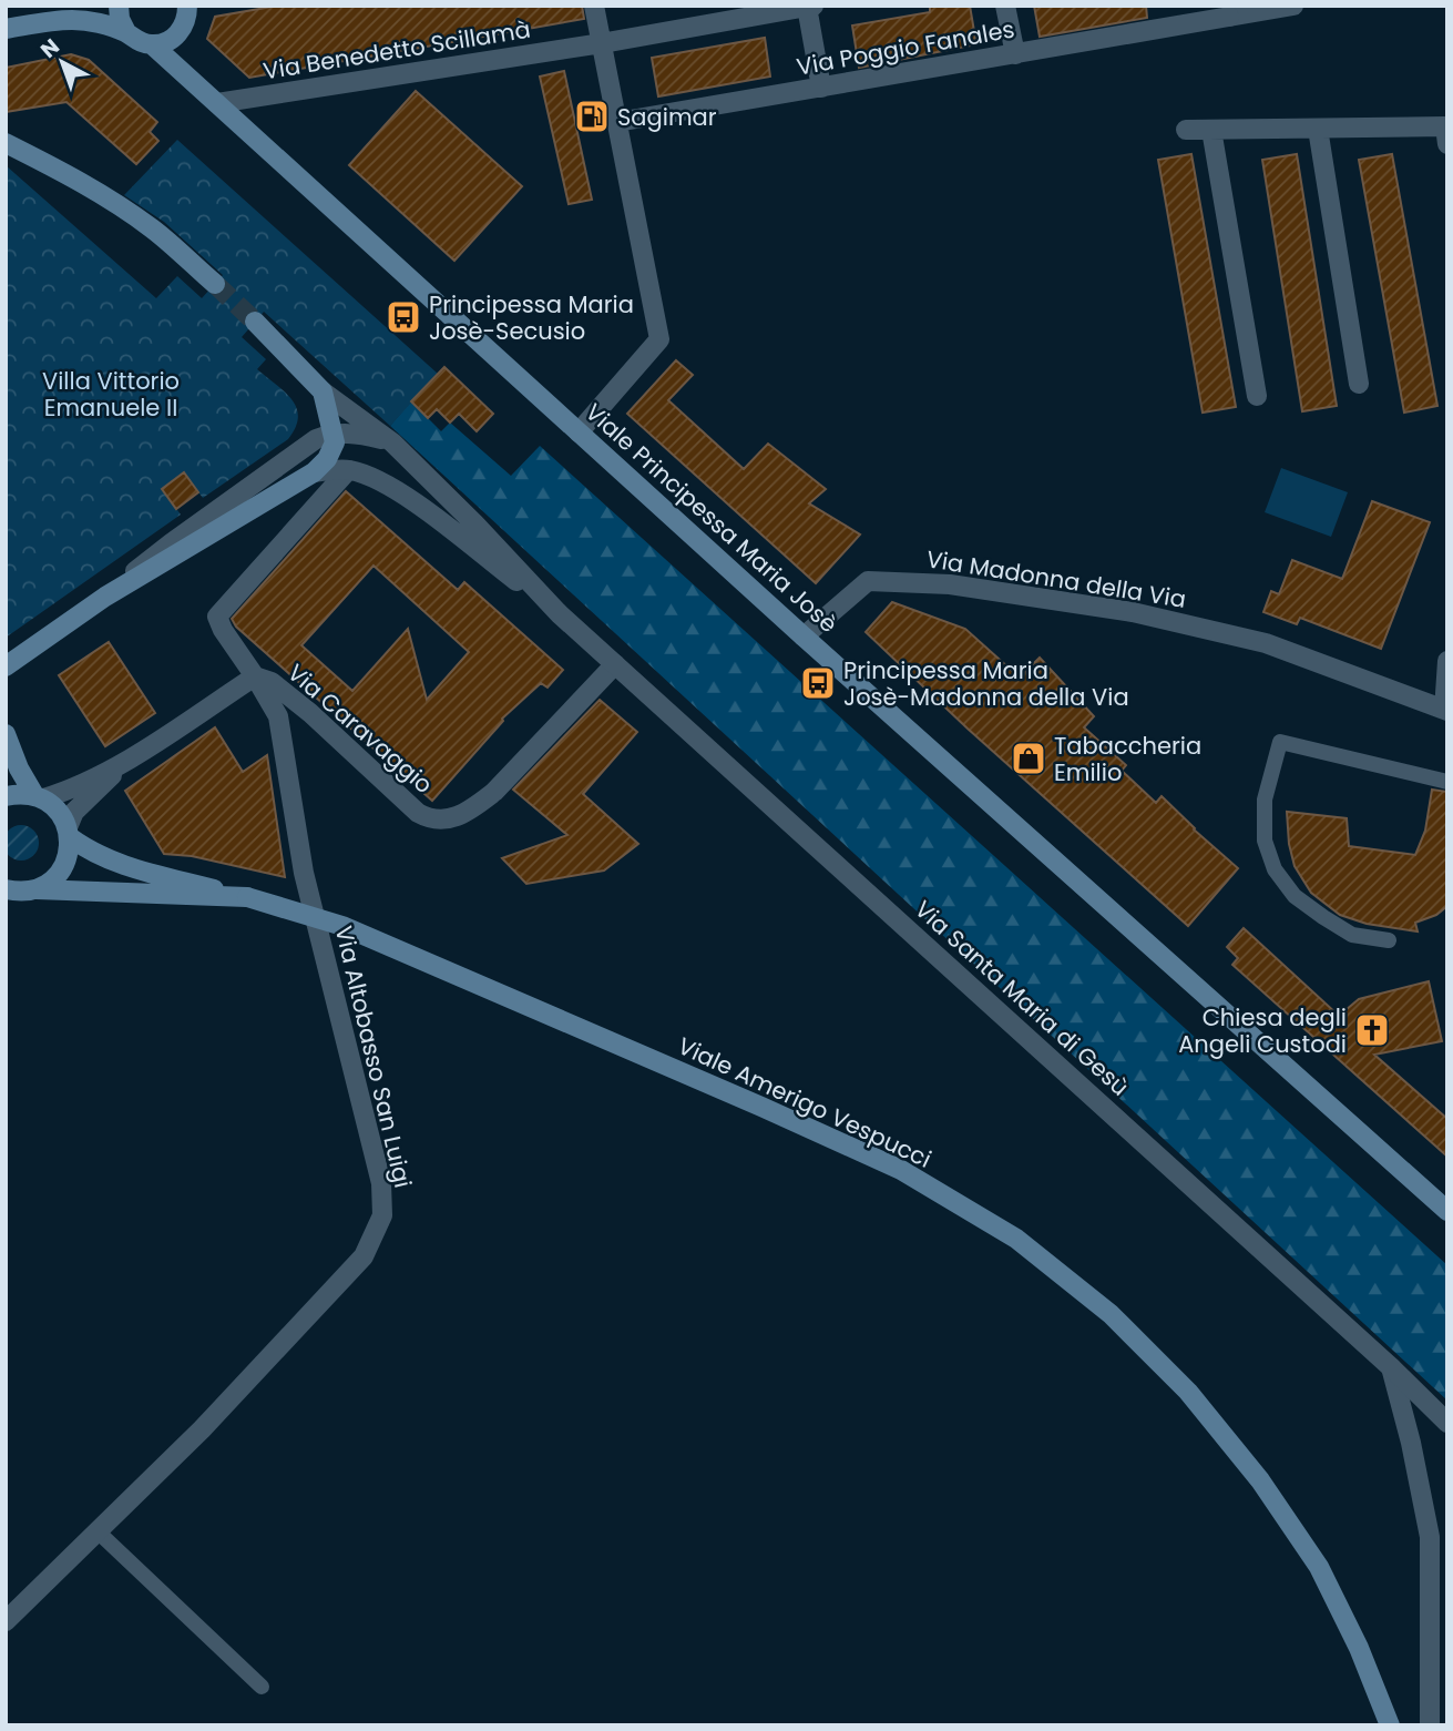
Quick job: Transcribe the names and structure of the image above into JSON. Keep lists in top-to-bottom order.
{
  "streets": {
    "main road": ["Viale Principessa Maria Josè", "Viale Amerigo Vespucci"],
    "street": [
      "Via Poggio Fanales",
      "Via Benedetto Scillamà",
      "Via Madonna della Via",
      "Via Caravaggio",
      "Via Santa Maria di Gesù",
      "Via Altobasso San Luigi"
    ]
  },
  "crossings": [
    ["Via Benedetto Scillamà", "Viale Principessa Maria Josè"],
    ["Viale Principessa Maria Josè", "Via Madonna della Via"],
    ["Via Caravaggio", "Via Santa Maria di Gesù"],
    ["Via Caravaggio", "Via Altobasso San Luigi"]
  ],
  "parks": ["Villa Vittorio Emanuele II"],
  "places": {
    "fuel station": ["Sagimar"],
    "bus stop": ["Principessa Maria Josè-Secusio", "Principessa Maria Josè-Madonna della Via"],
    "shop": ["Tabaccheria Emilio"],
    "church": ["Chiesa degli Angeli Custodi"]
  },
  "north": "top left"
}
